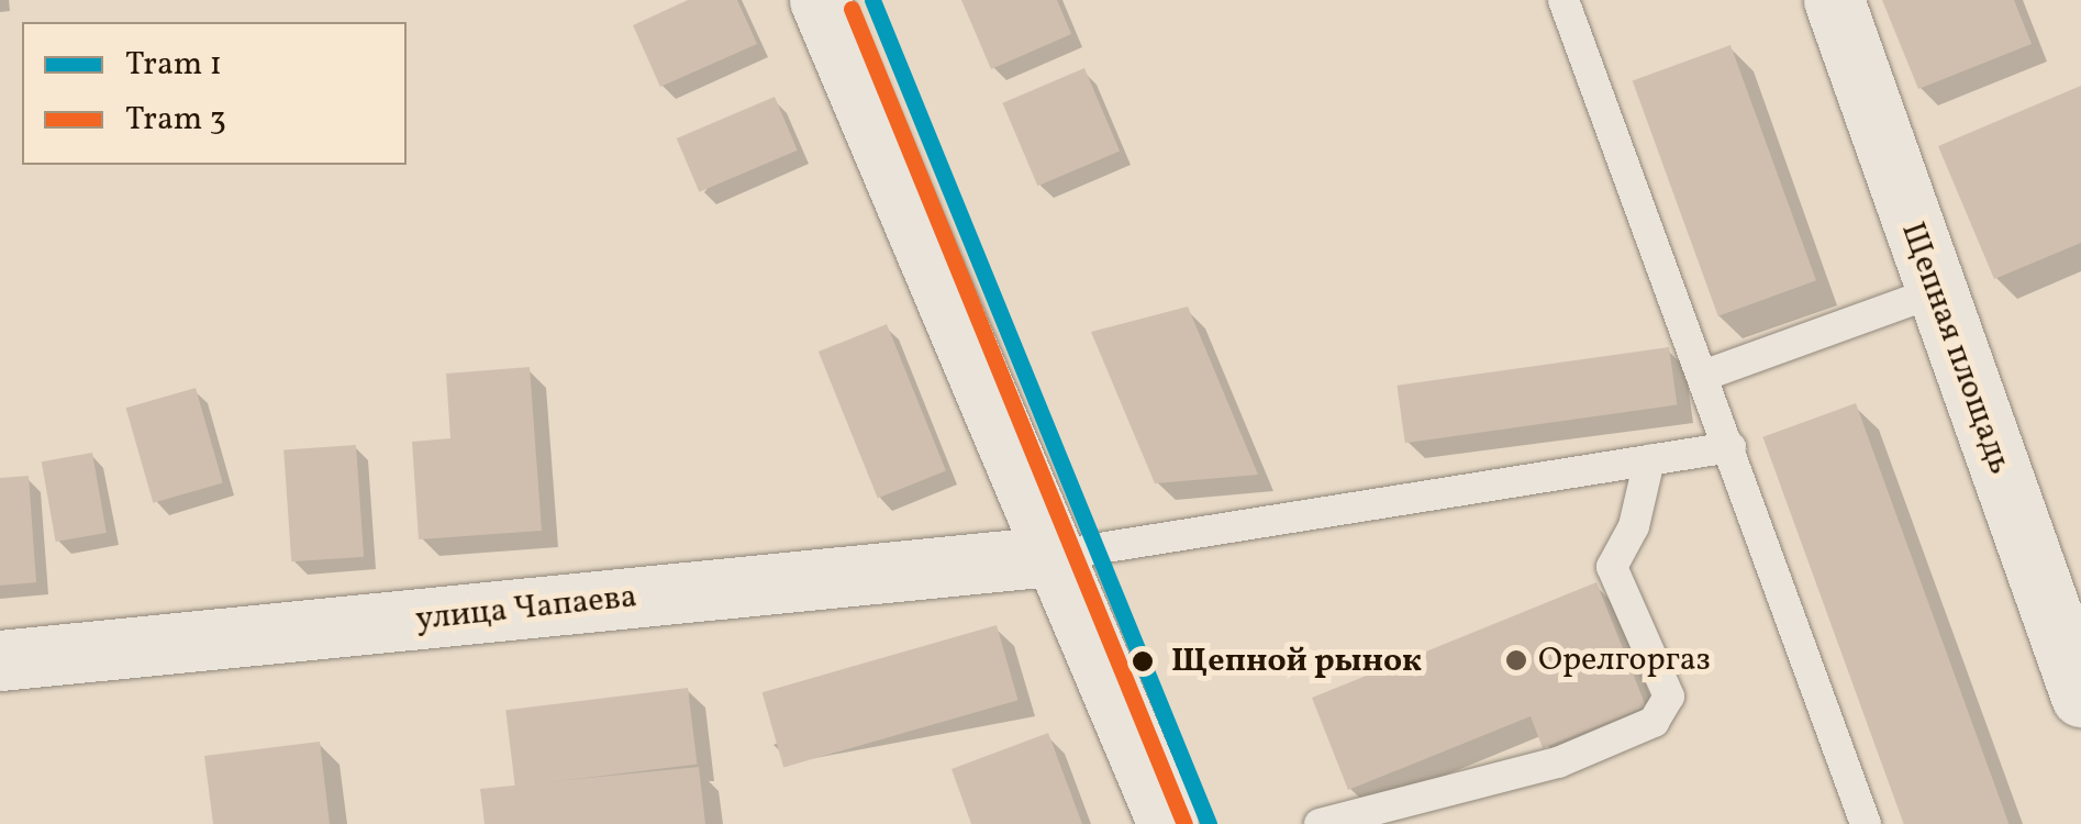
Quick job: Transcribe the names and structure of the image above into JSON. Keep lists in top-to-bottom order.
{
  "streets": {
    "street": ["Щепная площадь", "улица Чапаева"]
  },
  "places": ["Орелгоргаз", "Щепной рынок"],
  "lines": ["tram line 1", "tram line 3"],
  "legend": ["Tram 1", "Tram 3"]
}
